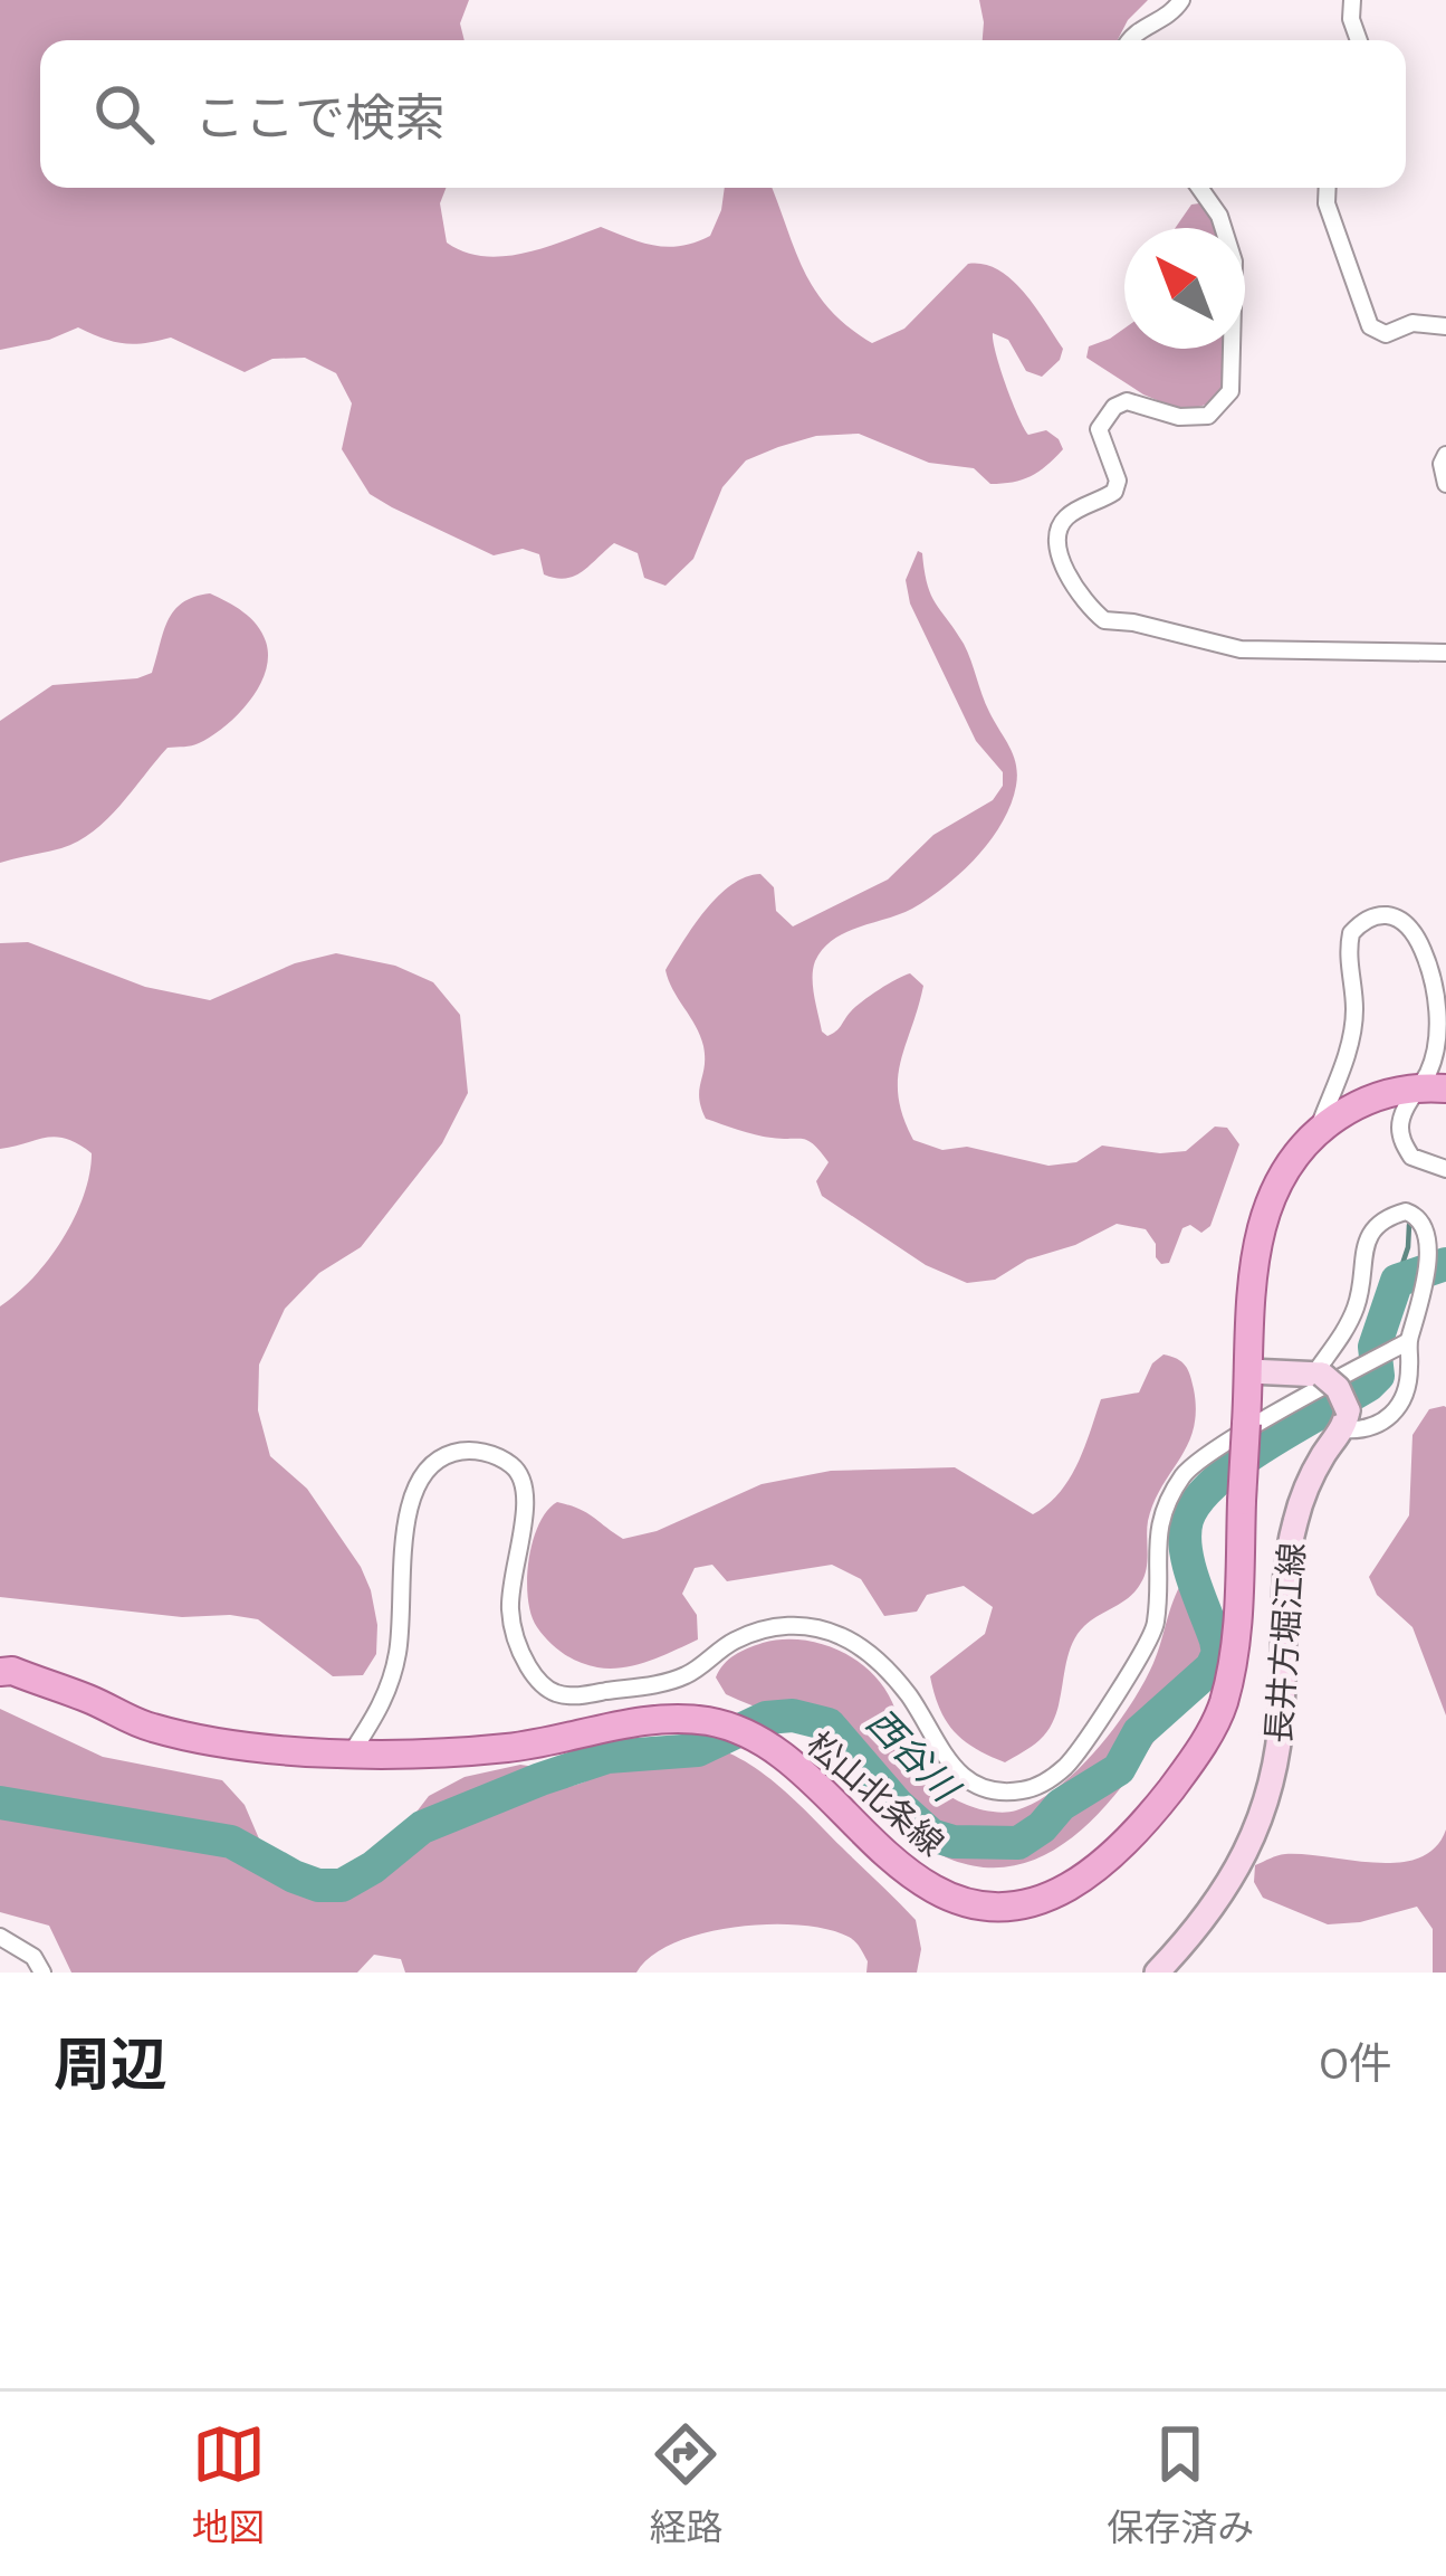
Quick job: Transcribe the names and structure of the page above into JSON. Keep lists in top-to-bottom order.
{
  "streets": {
    "main road": ["長井方堀江線", "松山北条線"]
  },
  "water": ["西谷川"],
  "north": "top left",
  "page": {
    "search": "ここで検索",
    "heading": ["周辺", "0件"],
    "nav": ["地図", "経路", "保存済み"]
  }
}
